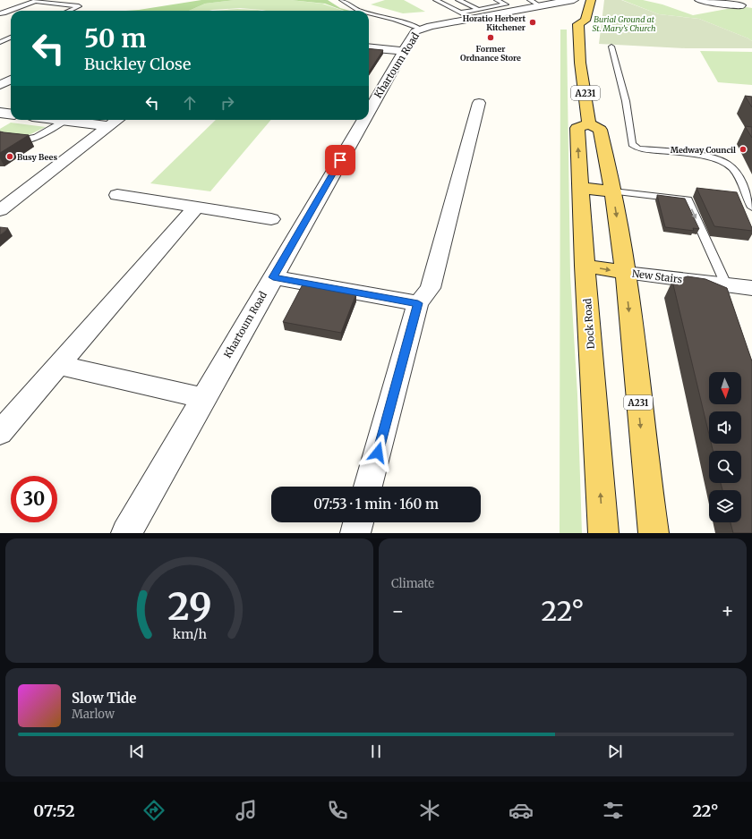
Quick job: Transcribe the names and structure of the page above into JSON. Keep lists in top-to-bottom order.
{
  "streets": {
    "main road": ["A231", "Dock Road"],
    "street": ["Khartoum Road", "New Stairs"]
  },
  "crossings": [
    ["Khartoum Road", "A231"],
    ["A231", "New Stairs"],
    ["A231", "Dock Road"]
  ],
  "parks": ["Burial Ground at St. Mary’s Church"],
  "places": [
    "Horatio Herbert Kitchener",
    "Former Ordnance Store",
    "Medway Council",
    "Busy Bees"
  ],
  "north": "bottom",
  "page": {
    "turn": ["50 m", "Buckley Close"],
    "limit": "30",
    "trip": "07:53 · 1 min · 160 m",
    "tile": "Climate",
    "heat": ["−", "22°", "+"],
    "song": ["Slow Tide", "Marlow"],
    "tabs": ["07:52", "22°"],
    "gauge": ["29", "km/h"]
  }
}
